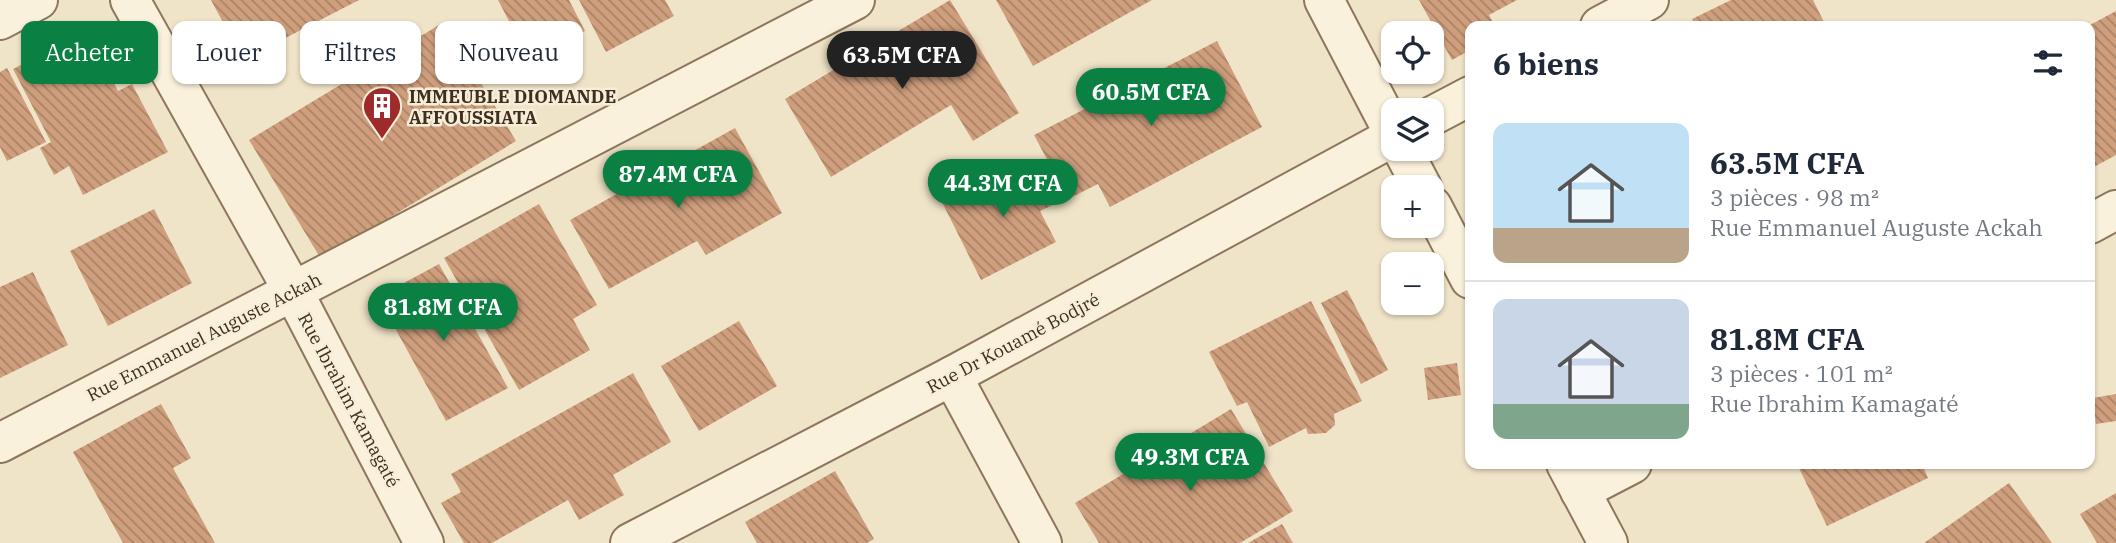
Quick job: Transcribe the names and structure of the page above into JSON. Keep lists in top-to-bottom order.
{
  "streets": {
    "street": ["Rue Emmanuel Auguste Ackah", "Rue Dr Kouamé Bodjré", "Rue Ibrahim Kamagaté"]
  },
  "crossings": [
    ["Rue Emmanuel Auguste Ackah", "Rue Ibrahim Kamagaté"]
  ],
  "places": {
    "building": ["IMMEUBLE DIOMANDE AFFOUSSIATA"]
  },
  "page": {
    "map_buttons": ["+", "−"],
    "chip": [
      "Acheter",
      "Louer",
      "Filtres",
      "Nouveau"
    ],
    "heading": "6 biens",
    "price": [
      "63.5M CFA",
      "60.5M CFA",
      "87.4M CFA",
      "44.3M CFA",
      "81.8M CFA",
      "49.3M CFA"
    ],
    "list": [
      {
        "name": "63.5M CFA",
        "note": "3 pièces · 98 m² · Rue Emmanuel Auguste Ackah"
      },
      {
        "name": "81.8M CFA",
        "note": "3 pièces · 101 m² · Rue Ibrahim Kamagaté"
      }
    ]
  }
}
